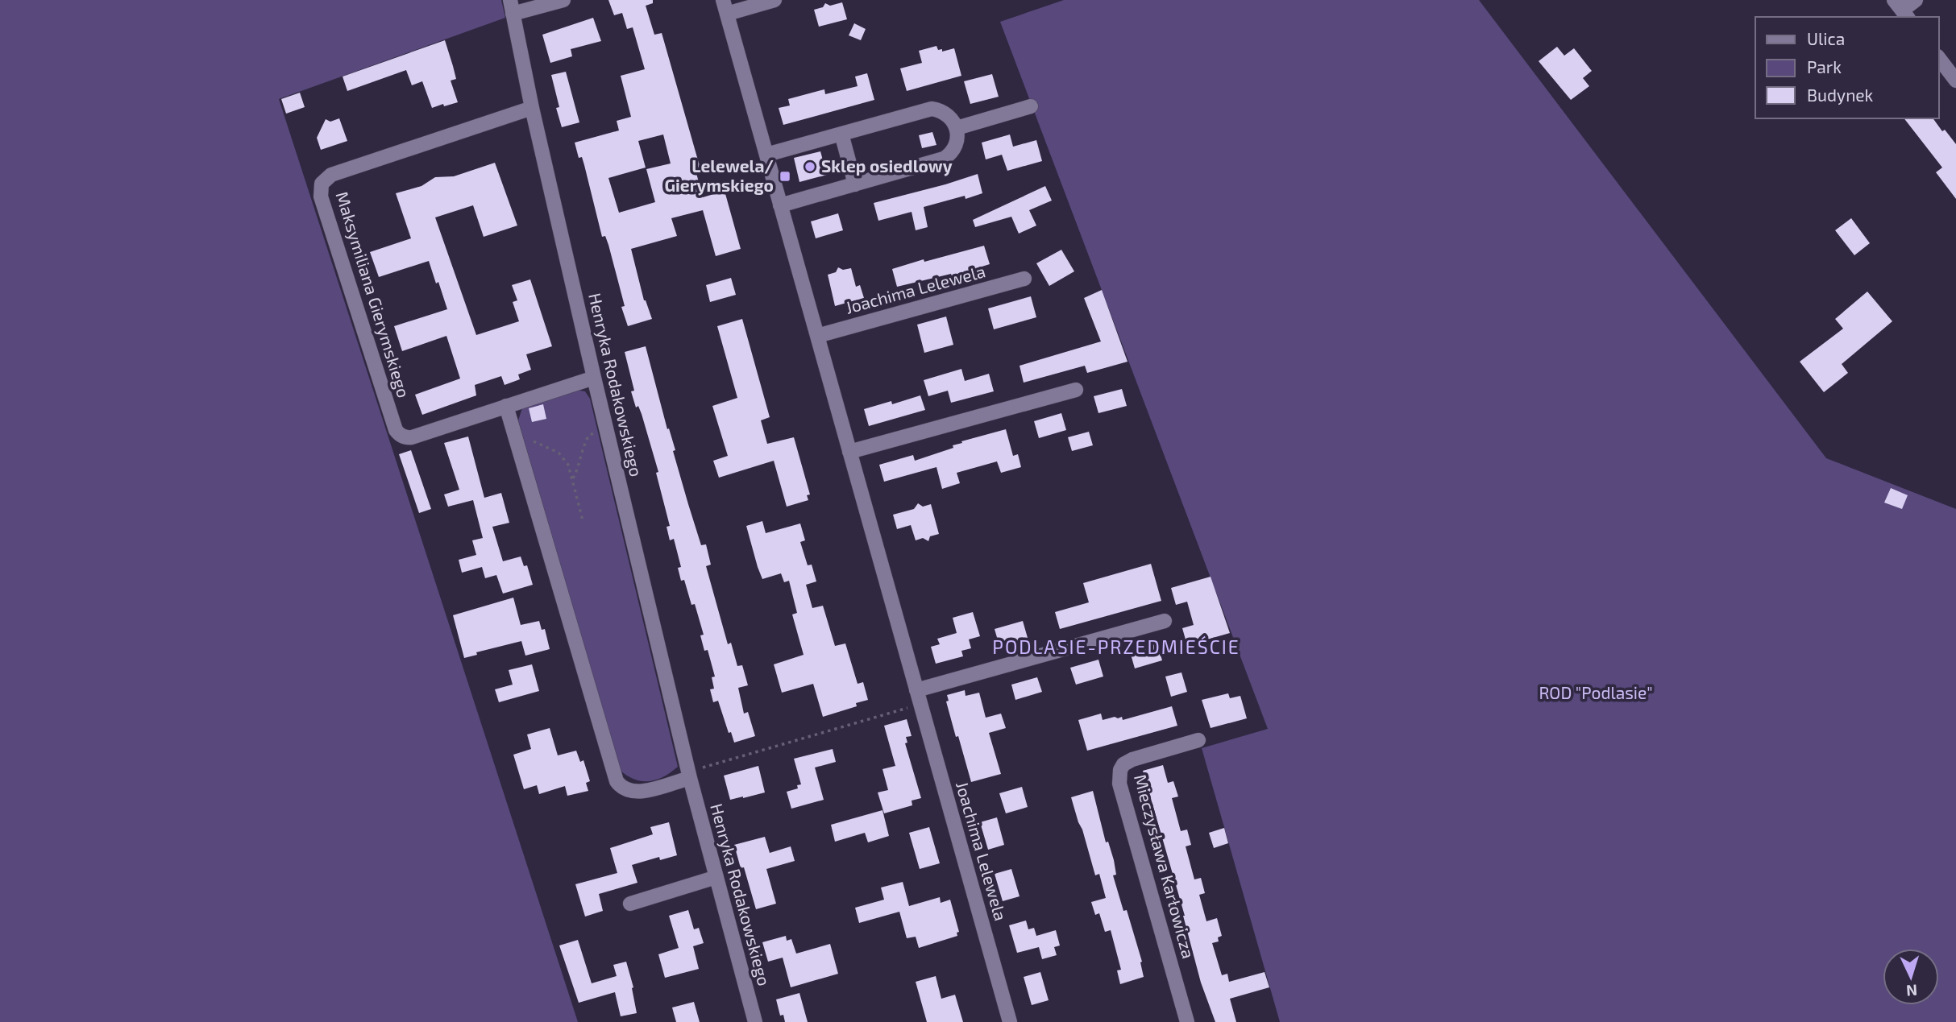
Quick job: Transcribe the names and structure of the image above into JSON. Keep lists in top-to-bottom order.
{
  "streets": {
    "street": [
      "Joachima Lelewela",
      "Maksymiliana Gierymskiego",
      "Henryka Rodakowskiego",
      "Mieczysława Karłowicza"
    ]
  },
  "crossings": [
    ["Maksymiliana Gierymskiego", "Henryka Rodakowskiego"]
  ],
  "districts": ["PODLASIE-PRZEDMIEŚCIE"],
  "parks": ["ROD \"Podlasie\""],
  "places": {
    "other": ["Sklep osiedlowy"],
    "transit": ["Lelewela/ Gierymskiego"]
  },
  "legend": ["Ulica", "Park", "Budynek"],
  "north": "bottom"
}
